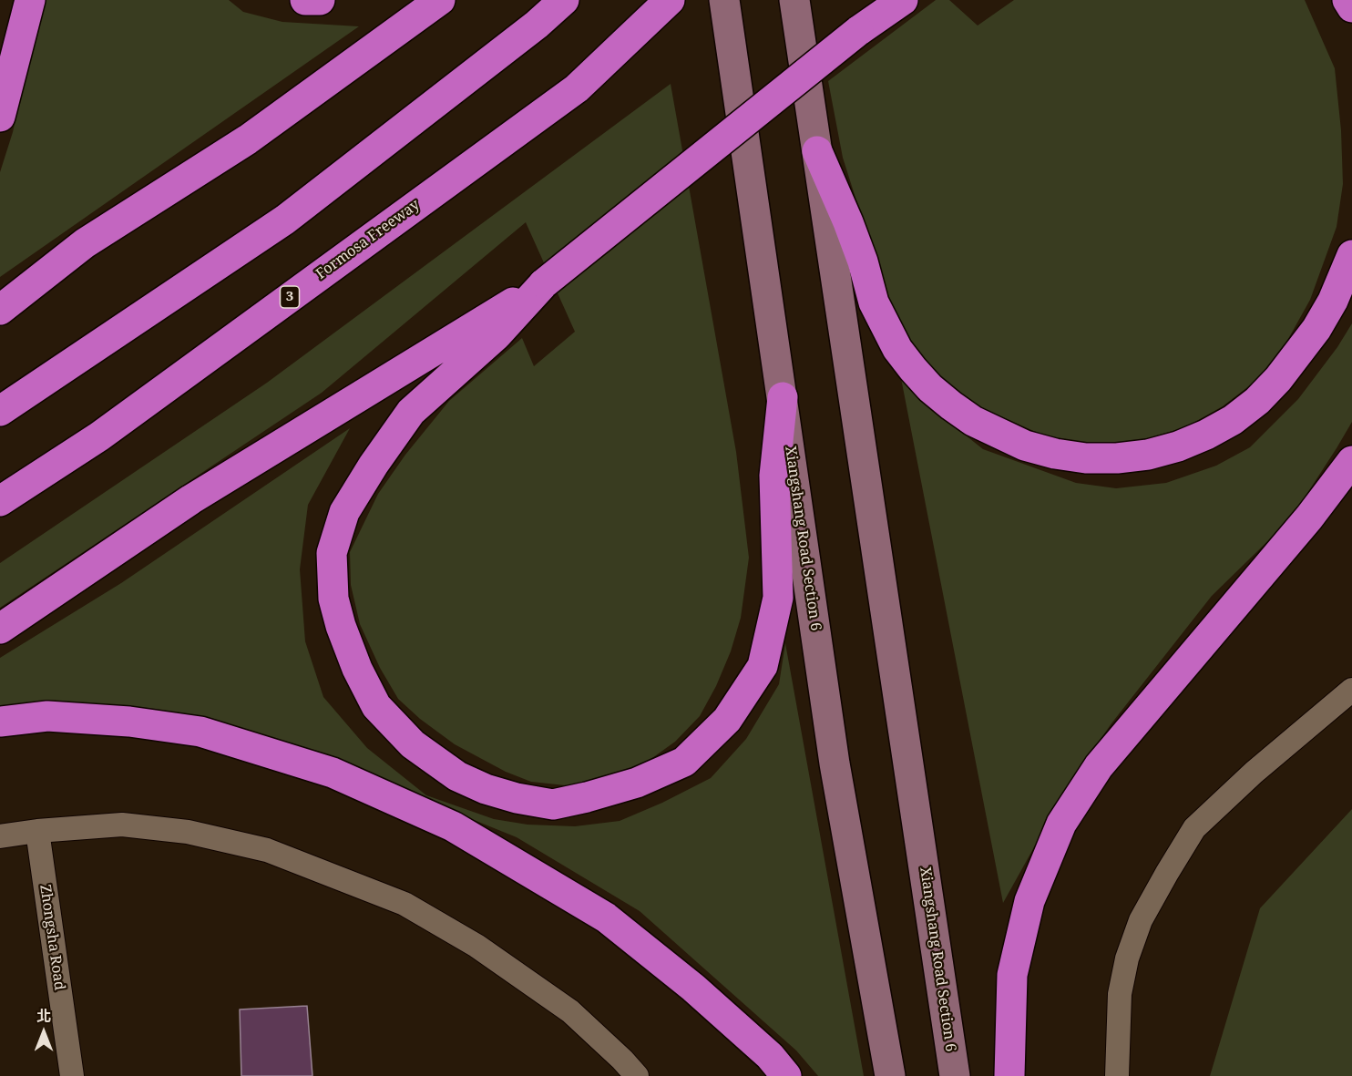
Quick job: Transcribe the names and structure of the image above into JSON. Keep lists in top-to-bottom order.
{
  "streets": {
    "highway": ["Formosa Freeway", "3"],
    "main road": ["Xiangshang Road Section 6"],
    "street": ["Zhongsha Road"]
  },
  "north": "top"
}
